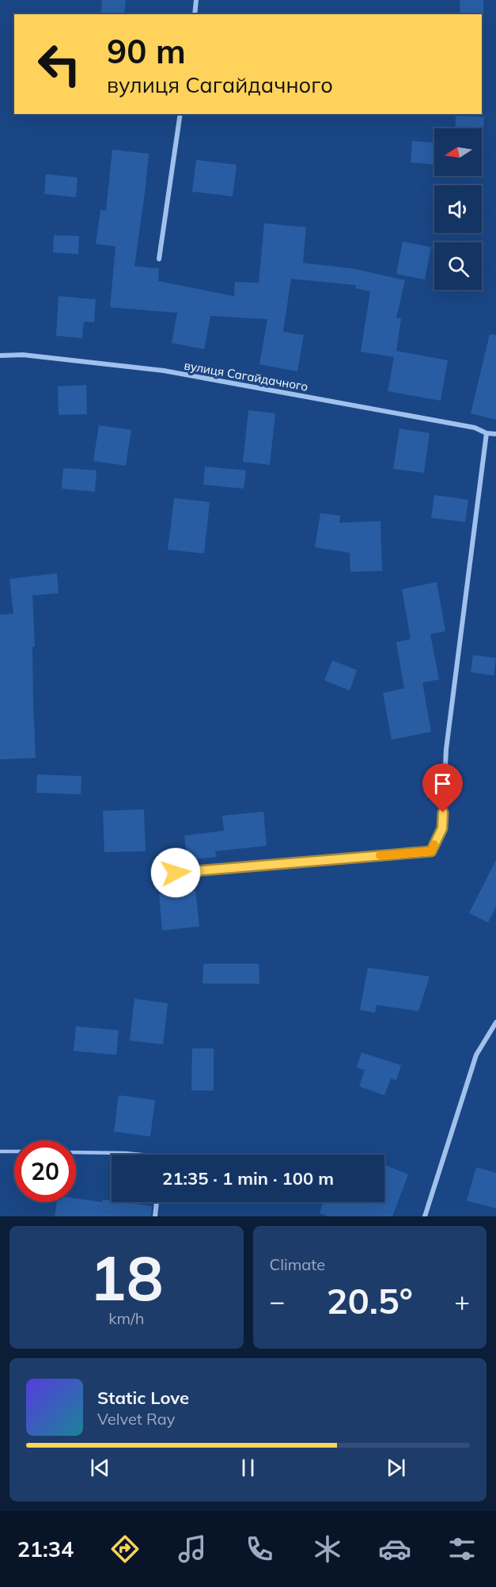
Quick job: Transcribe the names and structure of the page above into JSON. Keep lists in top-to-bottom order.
{
  "streets": {
    "street": ["вулиця Сагайдачного"]
  },
  "north": "left",
  "page": {
    "turn": ["90 m", "вулиця Сагайдачного"],
    "limit": "20",
    "trip": "21:35 · 1 min · 100 m",
    "tile": [
      ["18", "km/h"],
      "Climate"
    ],
    "heat": ["−", "20.5°", "+"],
    "song": ["Static Love", "Velvet Ray"],
    "tabs": "21:34"
  }
}
